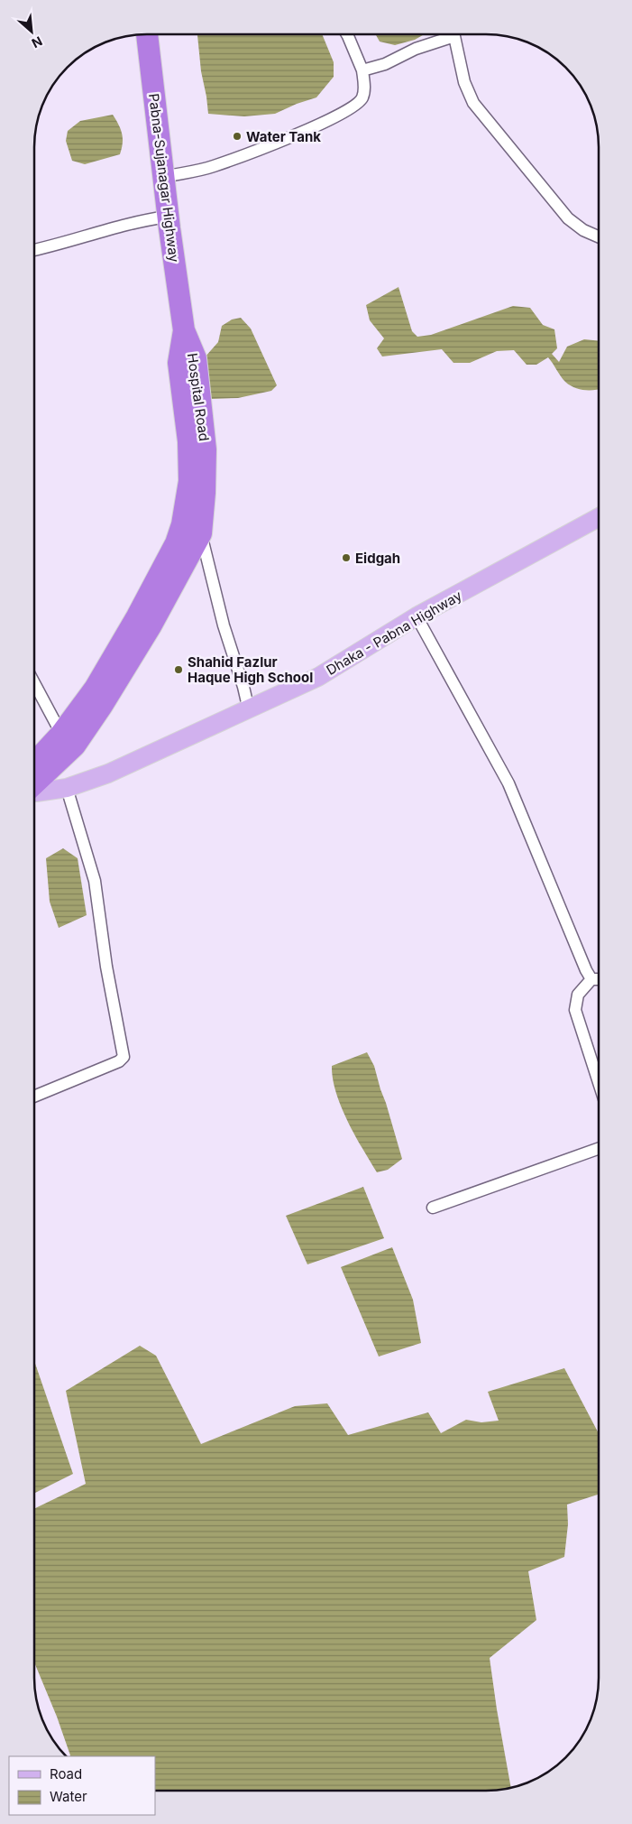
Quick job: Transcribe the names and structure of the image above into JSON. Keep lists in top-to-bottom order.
{
  "streets": {
    "highway": ["Pabna-Sujanagar Highway", "Hospital Road"],
    "main road": ["Dhaka - Pabna Highway"]
  },
  "crossings": [
    ["Pabna-Sujanagar Highway", "Hospital Road"]
  ],
  "places": ["Water Tank", "Eidgah", "Shahid Fazlur Haque High School"],
  "legend": ["Road", "Water"],
  "north": "bottom right"
}
